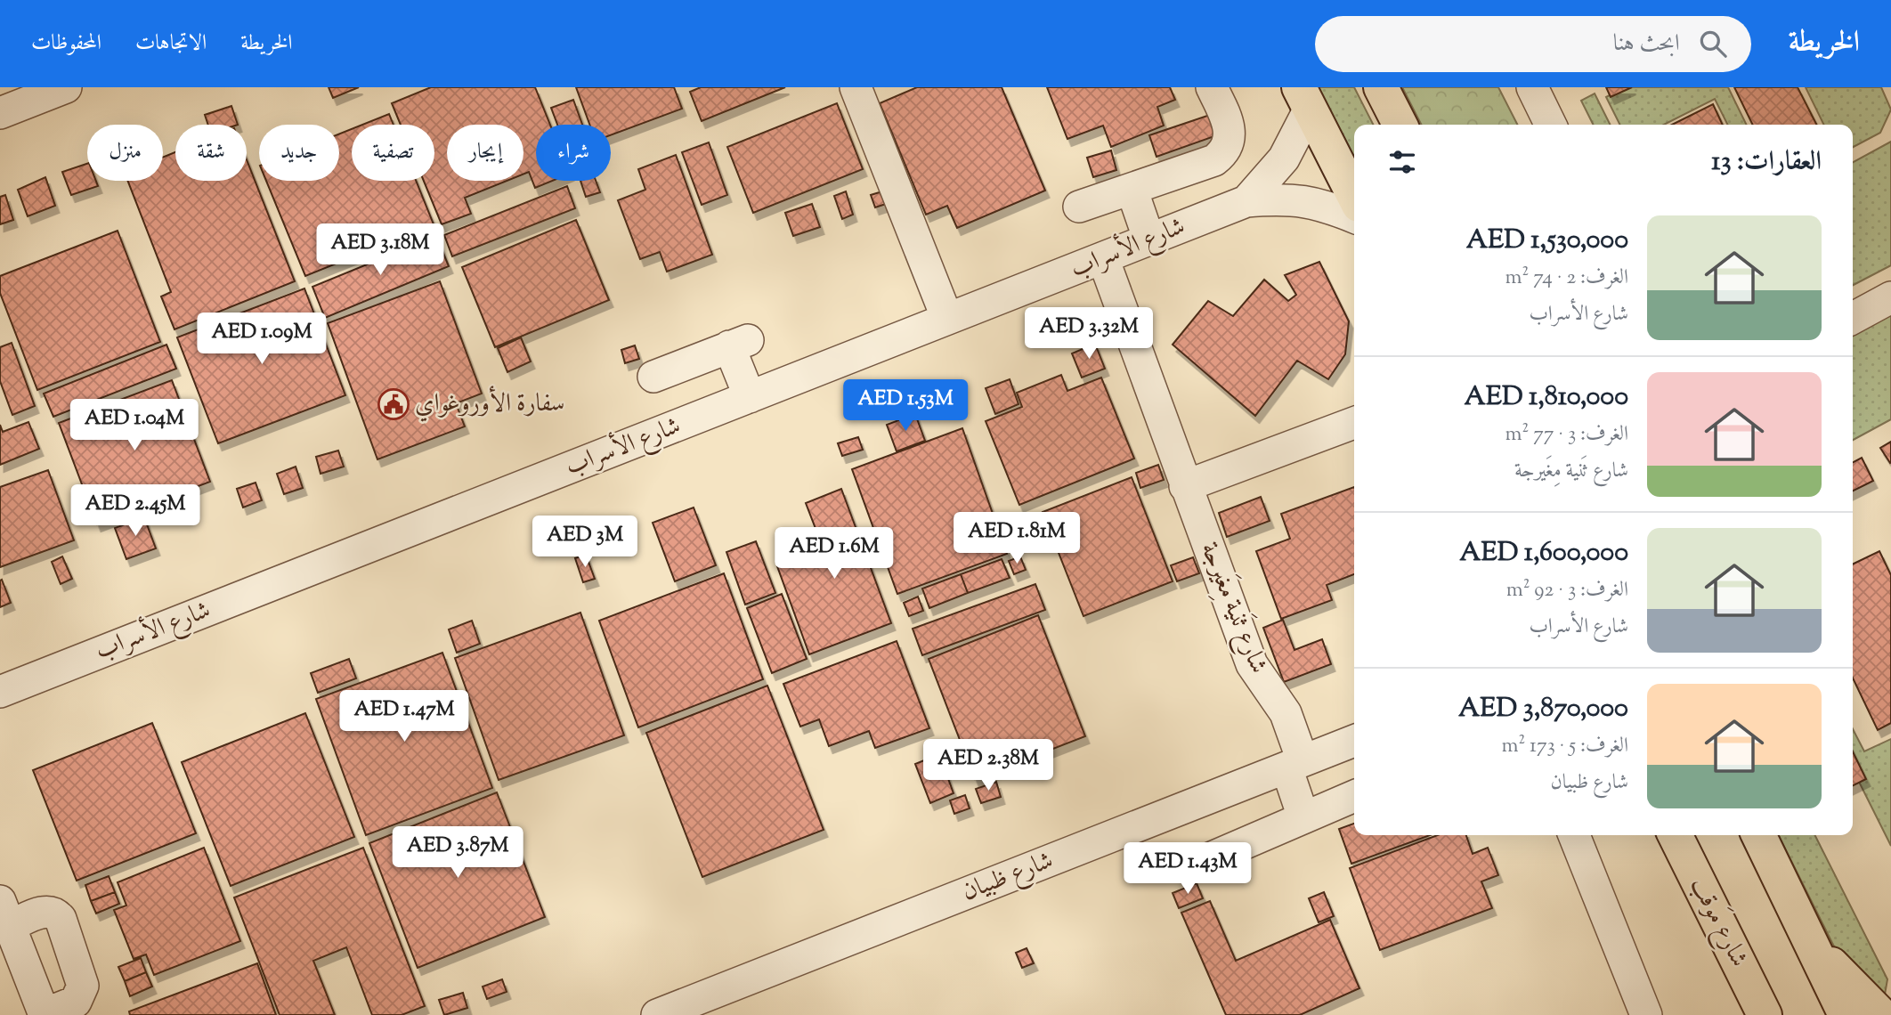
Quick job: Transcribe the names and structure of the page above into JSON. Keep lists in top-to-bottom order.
{
  "streets": {
    "main road": ["شارع مَوقب"],
    "street": ["شارع الأسراب", "شارع ثَنية مِغَيرجة", "شارع ظبيان"]
  },
  "crossings": [
    ["شارع الأسراب", "شارع ثَنية مِغَيرجة"],
    ["شارع ثَنية مِغَيرجة", "شارع ظبيان"]
  ],
  "places": {
    "public building": ["سفارة الأوروغواي"]
  },
  "page": {
    "header": "الخريطة",
    "search": "ابحث هنا",
    "nav": ["الخريطة", "الاتجاهات", "المحفوظات"],
    "chip": [
      "شراء",
      "إيجار",
      "تصفية",
      "جديد",
      "شقة",
      "منزل"
    ],
    "heading": "العقارات: 13",
    "list": [
      {
        "name": "AED 1,530,000",
        "note": "الغرف: 2 · 74 m² · شارع الأسراب"
      },
      {
        "name": "AED 1,810,000",
        "note": "الغرف: 3 · 77 m² · شارع ثَنية مِغَيرجة"
      },
      {
        "name": "AED 1,600,000",
        "note": "الغرف: 3 · 92 m² · شارع الأسراب"
      },
      {
        "name": "AED 3,870,000",
        "note": "الغرف: 5 · 173 m² · شارع ظبيان"
      }
    ],
    "price": [
      "AED 3.18M",
      "AED 3.32M",
      "AED 1.09M",
      "AED 1.53M",
      "AED 1.04M",
      "AED 2.45M",
      "AED 1.81M",
      "AED 3M",
      "AED 1.6M",
      "AED 1.47M",
      "AED 2.38M",
      "AED 3.87M",
      "AED 1.43M"
    ]
  }
}
